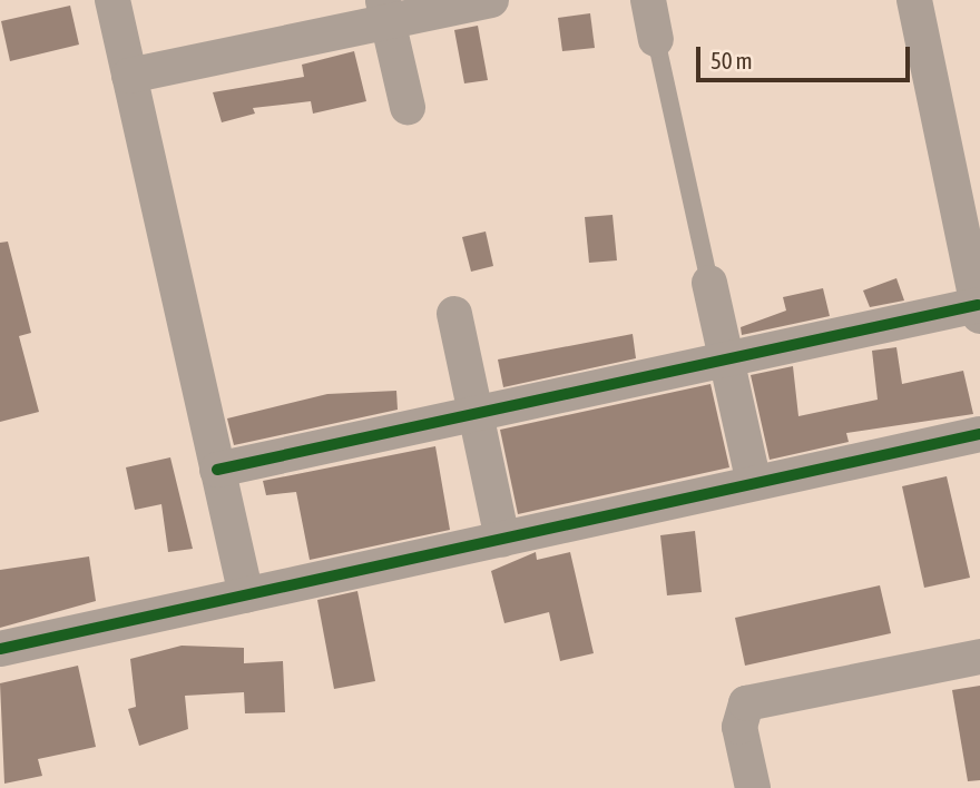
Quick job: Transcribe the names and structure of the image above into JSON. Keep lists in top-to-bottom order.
{
  "scale_bar": "50 m"
}
